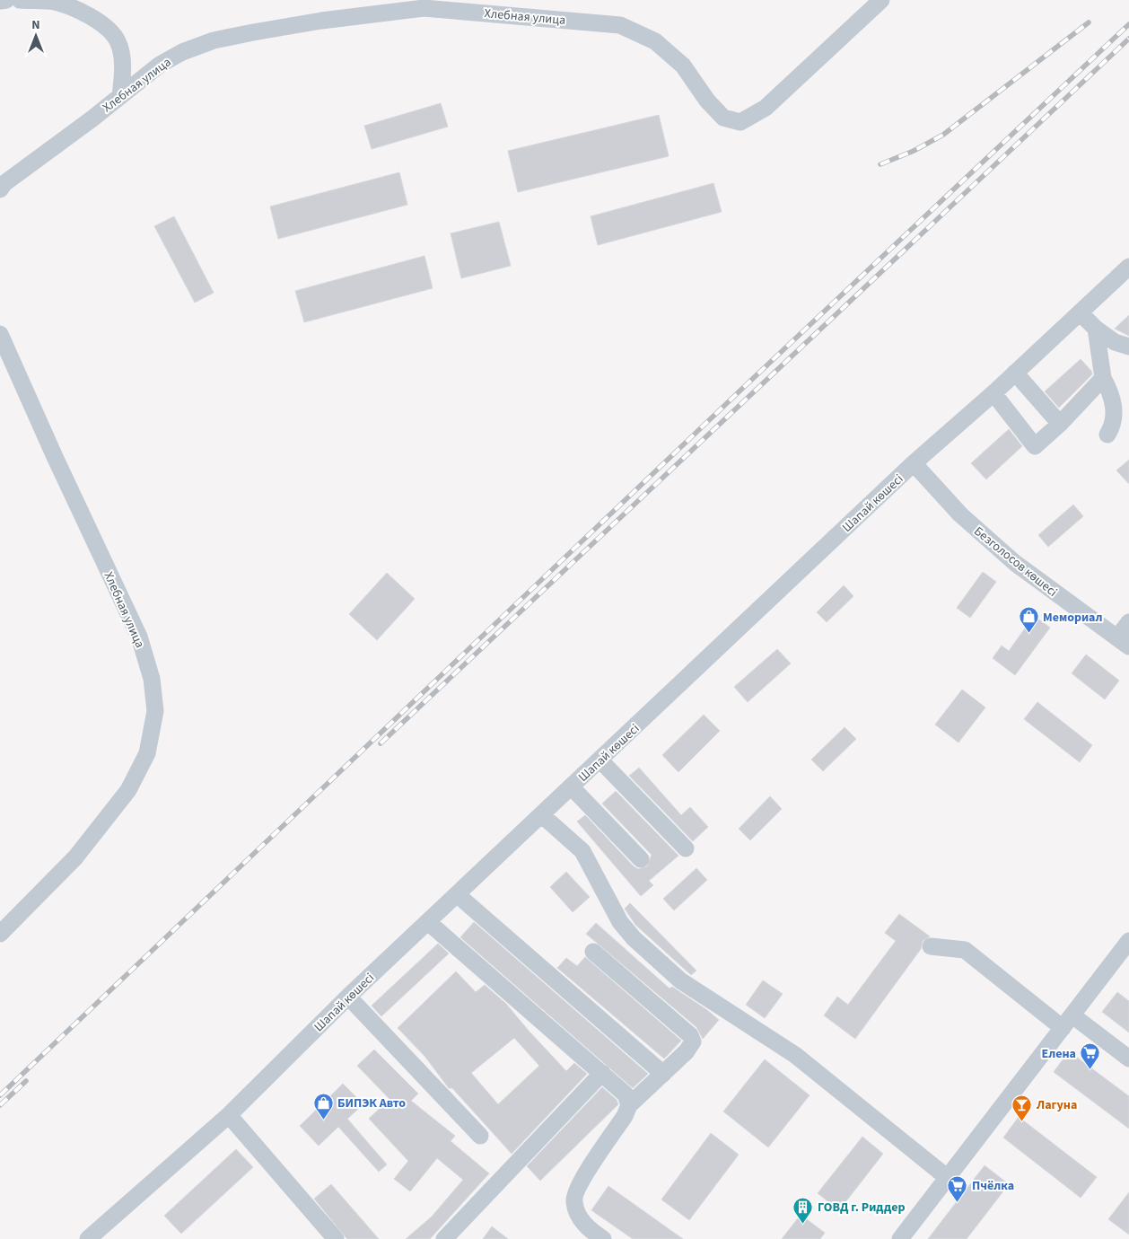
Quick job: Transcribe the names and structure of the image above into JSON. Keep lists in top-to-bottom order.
{
  "streets": {
    "street": ["Хлебная улица", "Шапай көшесі", "Безголосов көшесі"]
  },
  "crossings": [
    ["Шапай көшесі", "Безголосов көшесі"]
  ],
  "places": {
    "shop": ["Мемориал", "БИПЭК Авто"],
    "supermarket": ["Елена", "Пчёлка"],
    "bar": ["Лагуна"],
    "building": ["ГОВД г. Риддер"]
  },
  "north": "top"
}
